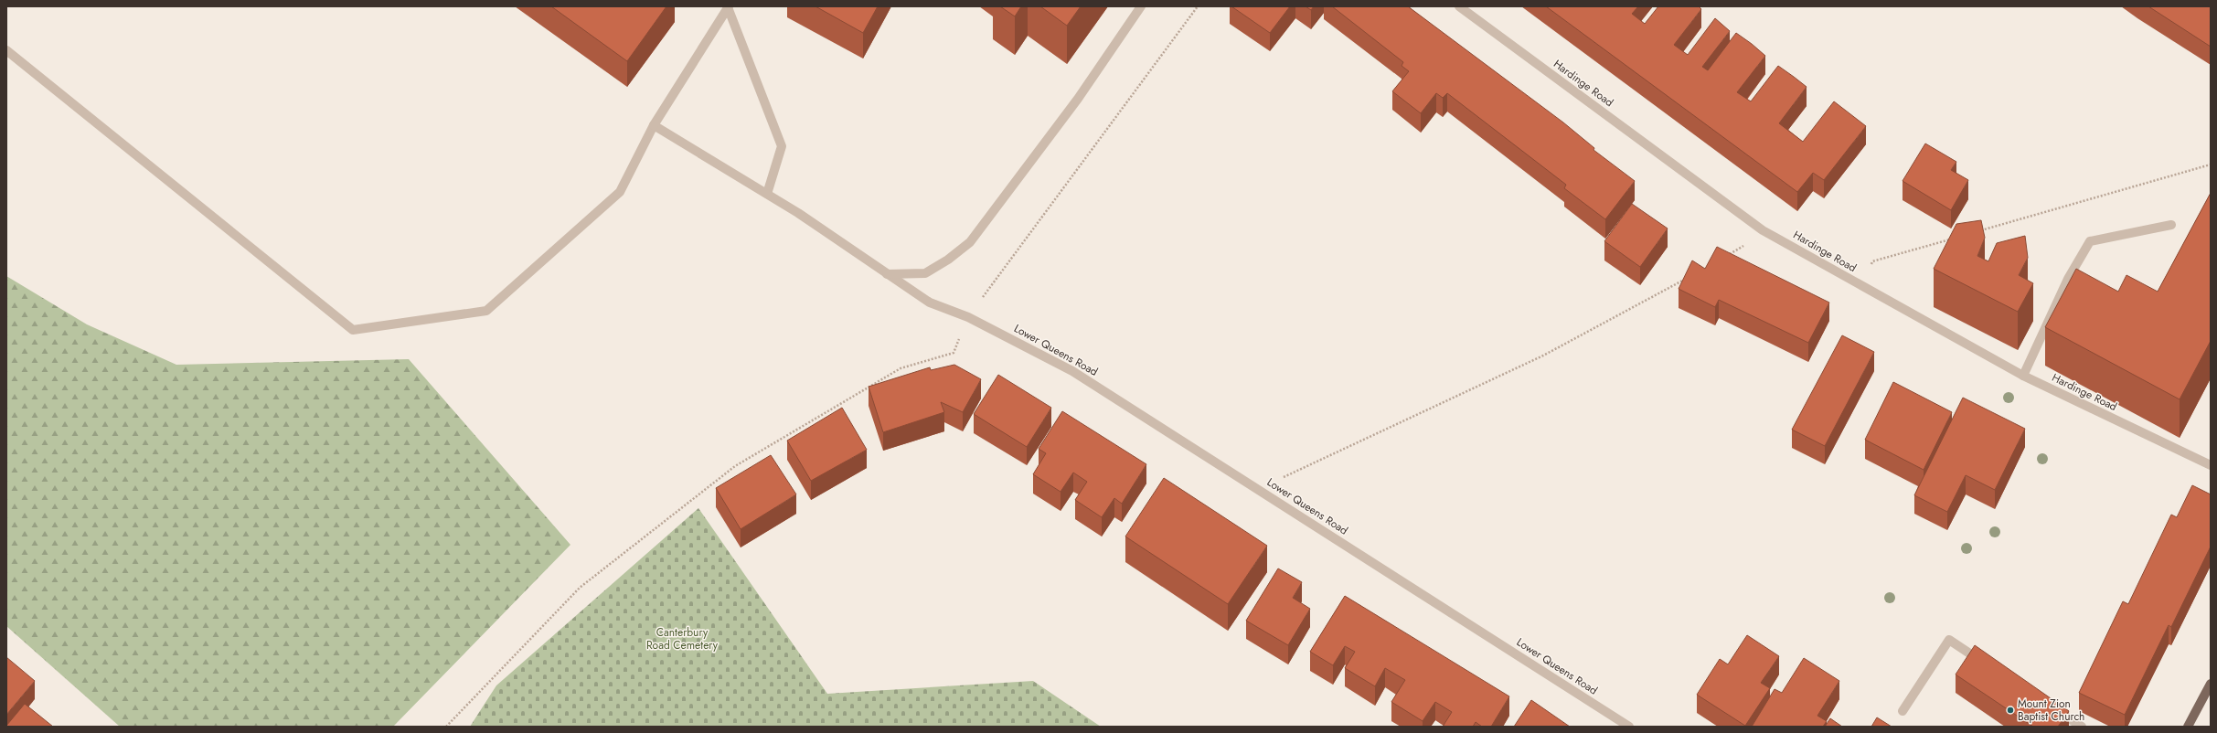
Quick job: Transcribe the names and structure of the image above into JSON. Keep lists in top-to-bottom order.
{
  "streets": {
    "street": ["Hardinge Road", "Lower Queens Road"]
  },
  "parks": ["Canterbury Road Cemetery"],
  "places": ["Mount Zion Baptist Church"]
}
